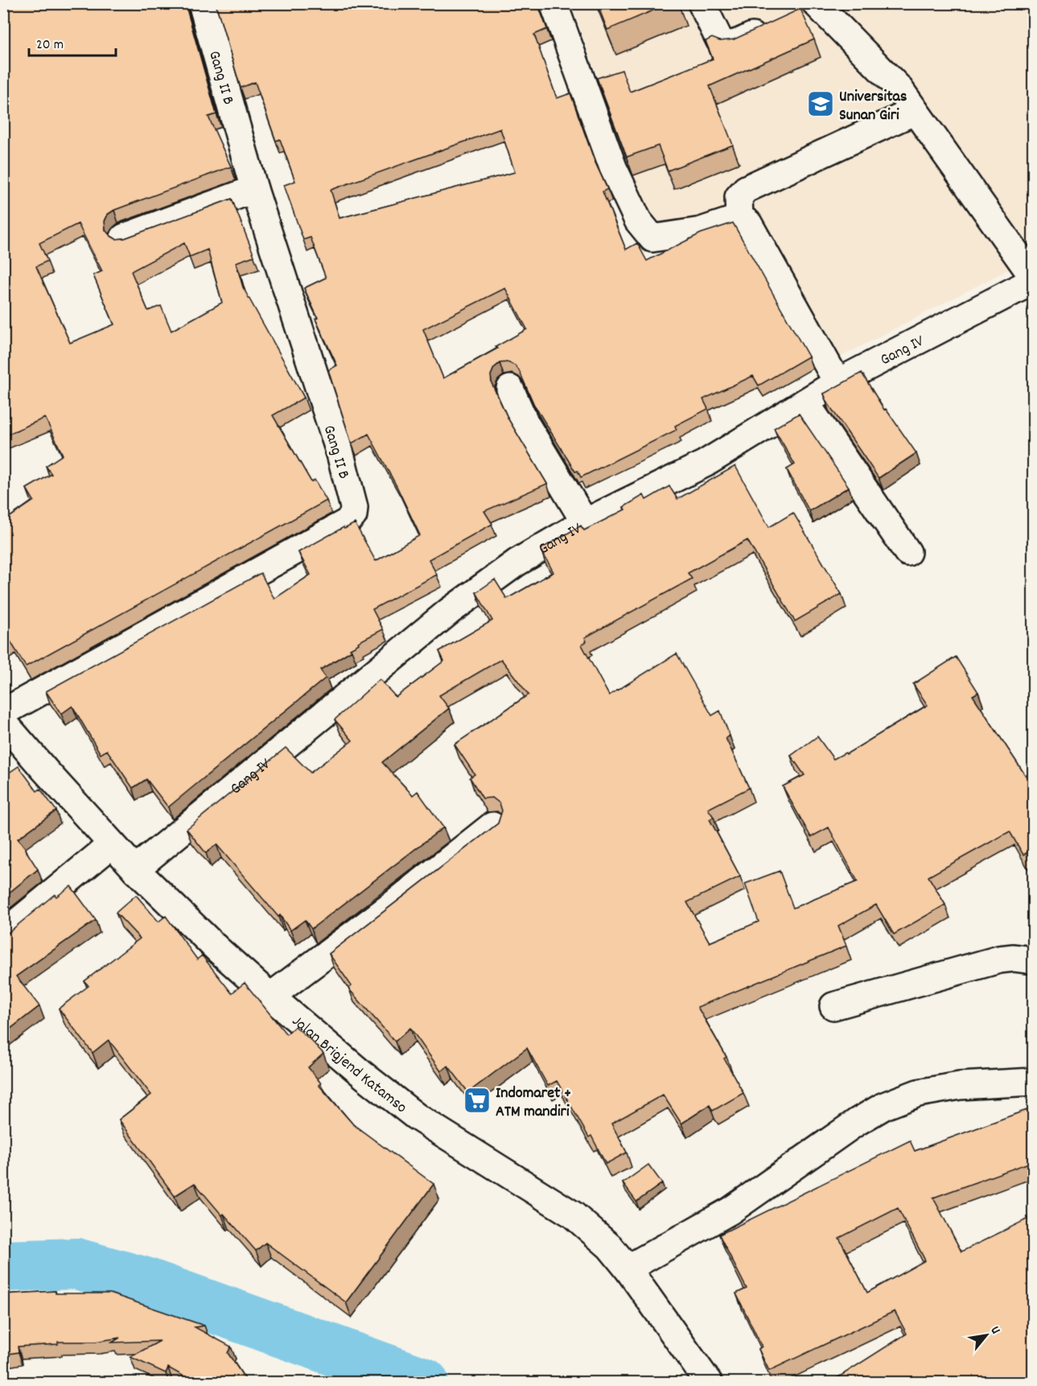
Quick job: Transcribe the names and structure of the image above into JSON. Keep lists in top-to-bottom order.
{
  "streets": {
    "street": ["Gang II B", "Gang IV", "Jalan Brigjend Katamso"]
  },
  "crossings": [
    ["Gang IV", "Jalan Brigjend Katamso"]
  ],
  "places": {
    "school or university": ["Universitas Sunan Giri"],
    "supermarket": ["Indomaret + ATM mandiri"]
  },
  "scale_bar": "20 m",
  "north": "top right"
}
